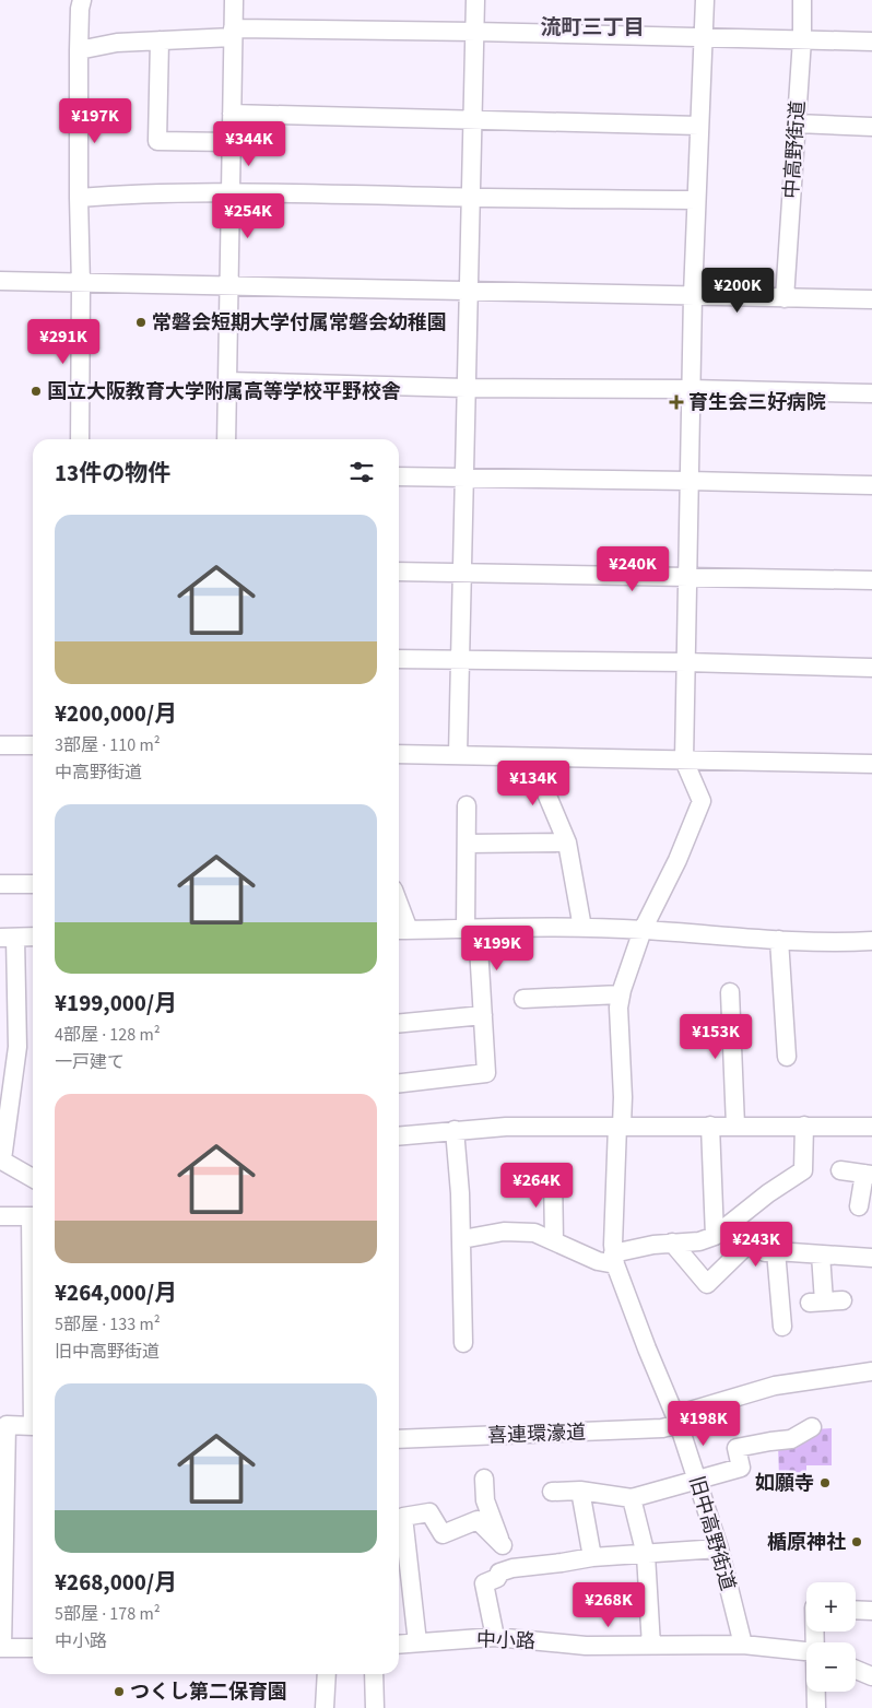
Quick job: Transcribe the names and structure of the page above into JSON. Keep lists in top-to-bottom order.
{
  "streets": {
    "street": [
      "中高野街道",
      "喜連環濠道",
      "旧中高野街道",
      "中小路"
    ]
  },
  "crossings": [
    ["喜連環濠道", "旧中高野街道"],
    ["旧中高野街道", "中小路"]
  ],
  "districts": ["流町三丁目"],
  "places": {
    "other": [
      "常磐会短期大学付属常磐会幼稚園",
      "国立大阪教育大学附属高等学校平野校舎",
      "如願寺",
      "楯原神社",
      "つくし第二保育園"
    ],
    "health": ["育生会三好病院"]
  },
  "page": {
    "price": [
      "¥197K",
      "¥344K",
      "¥254K",
      "¥200K",
      "¥291K",
      "¥240K",
      "¥134K",
      "¥199K",
      "¥153K",
      "¥264K",
      "¥243K",
      "¥198K",
      "¥268K"
    ],
    "heading": "13件の物件",
    "list": [
      {
        "name": "¥200,000/月",
        "note": "3部屋 · 110 m² · 中高野街道"
      },
      {
        "name": "¥199,000/月",
        "note": "4部屋 · 128 m² · 一戸建て"
      },
      {
        "name": "¥264,000/月",
        "note": "5部屋 · 133 m² · 旧中高野街道"
      },
      {
        "name": "¥268,000/月",
        "note": "5部屋 · 178 m² · 中小路"
      }
    ],
    "map_buttons": ["+", "−"]
  }
}
